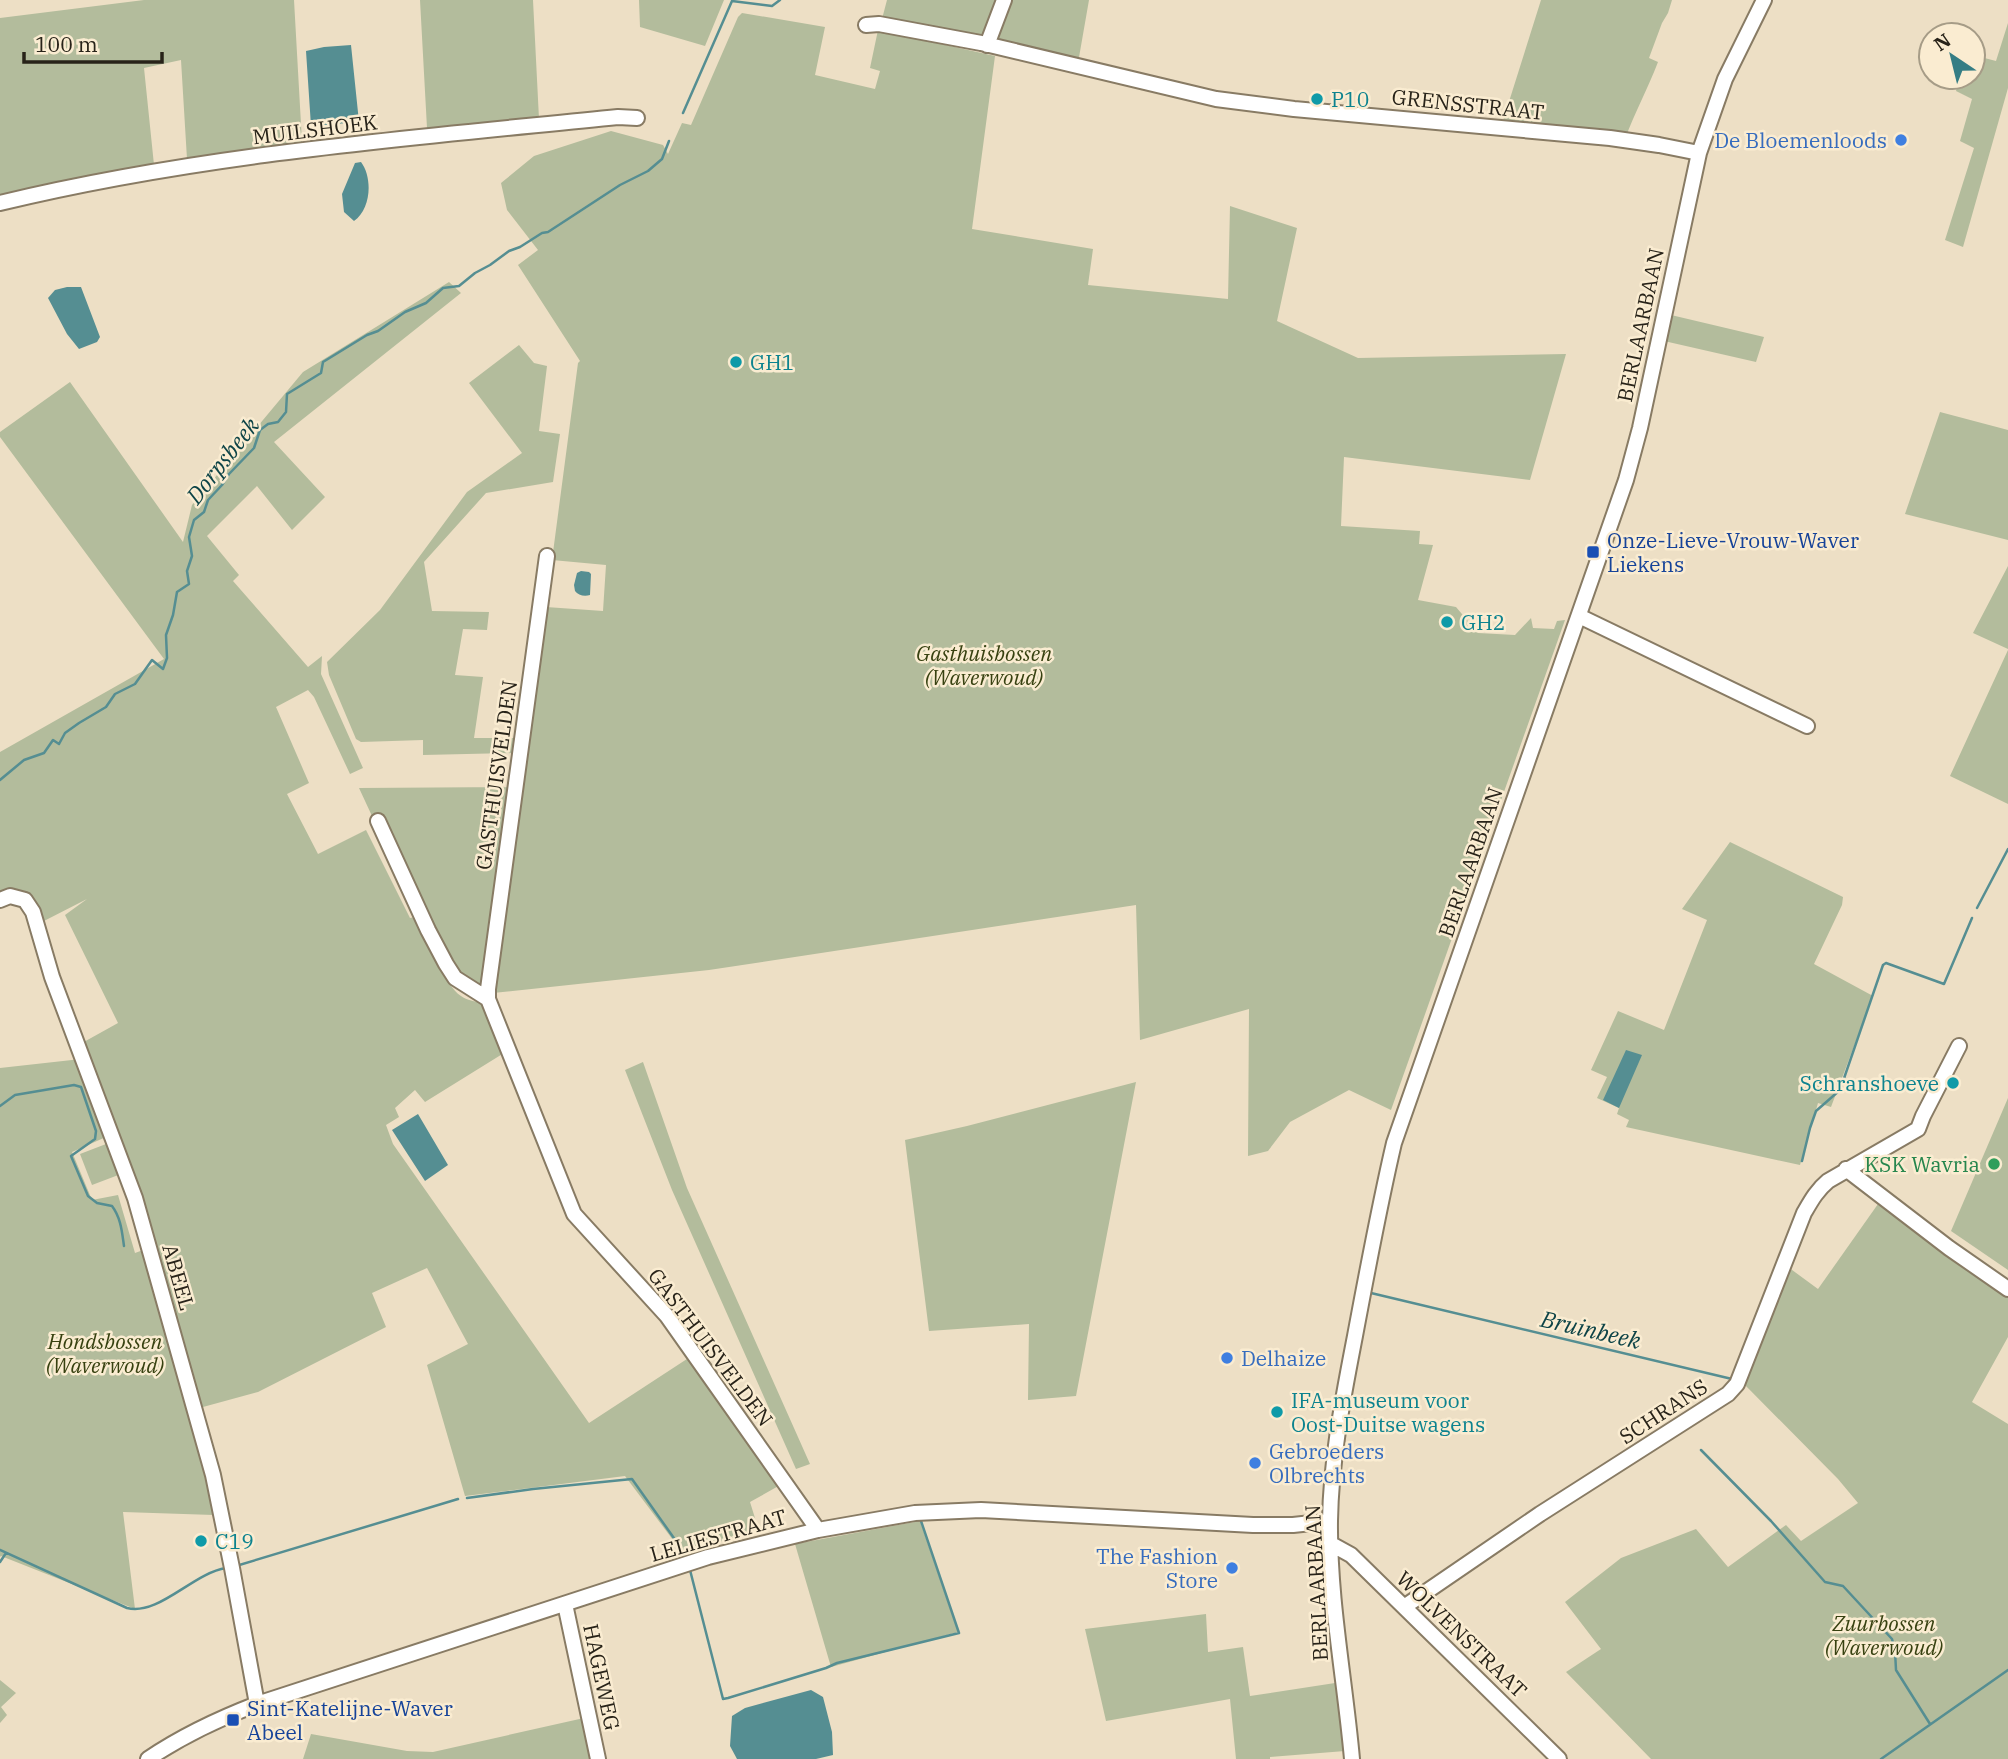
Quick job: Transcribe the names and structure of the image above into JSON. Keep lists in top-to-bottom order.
{
  "streets": {
    "street": [
      "GRENSSTRAAT",
      "MUILSHOEK",
      "BERLAARBAAN",
      "GASTHUISVELDEN",
      "ABEEL",
      "SCHRANS",
      "LELIESTRAAT",
      "WOLVENSTRAAT",
      "HAGEWEG"
    ]
  },
  "crossings": [
    ["GRENSSTRAAT", "BERLAARBAAN"],
    ["BERLAARBAAN", "LELIESTRAAT"],
    ["BERLAARBAAN", "WOLVENSTRAAT"],
    ["GASTHUISVELDEN", "LELIESTRAAT"],
    ["ABEEL", "LELIESTRAAT"],
    ["SCHRANS", "WOLVENSTRAAT"],
    ["LELIESTRAAT", "HAGEWEG"]
  ],
  "water": ["Dorpsbeek", "Bruinbeek"],
  "parks": ["Gasthuisbossen (Waverwoud)", "Hondsbossen (Waverwoud)", "Zuurbossen (Waverwoud)"],
  "places": {
    "other": [
      "P10",
      "De Bloemenloods",
      "GH1",
      "GH2",
      "Schranshoeve",
      "KSK Wavria",
      "Delhaize",
      "IFA-museum voor Oost-Duitse wagens",
      "Gebroeders Olbrechts",
      "C19",
      "The Fashion Store"
    ],
    "transit": ["Onze-Lieve-Vrouw-Waver Liekens", "Sint-Katelijne-Waver Abeel"]
  },
  "scale_bar": "100 m",
  "north": "top left"
}
